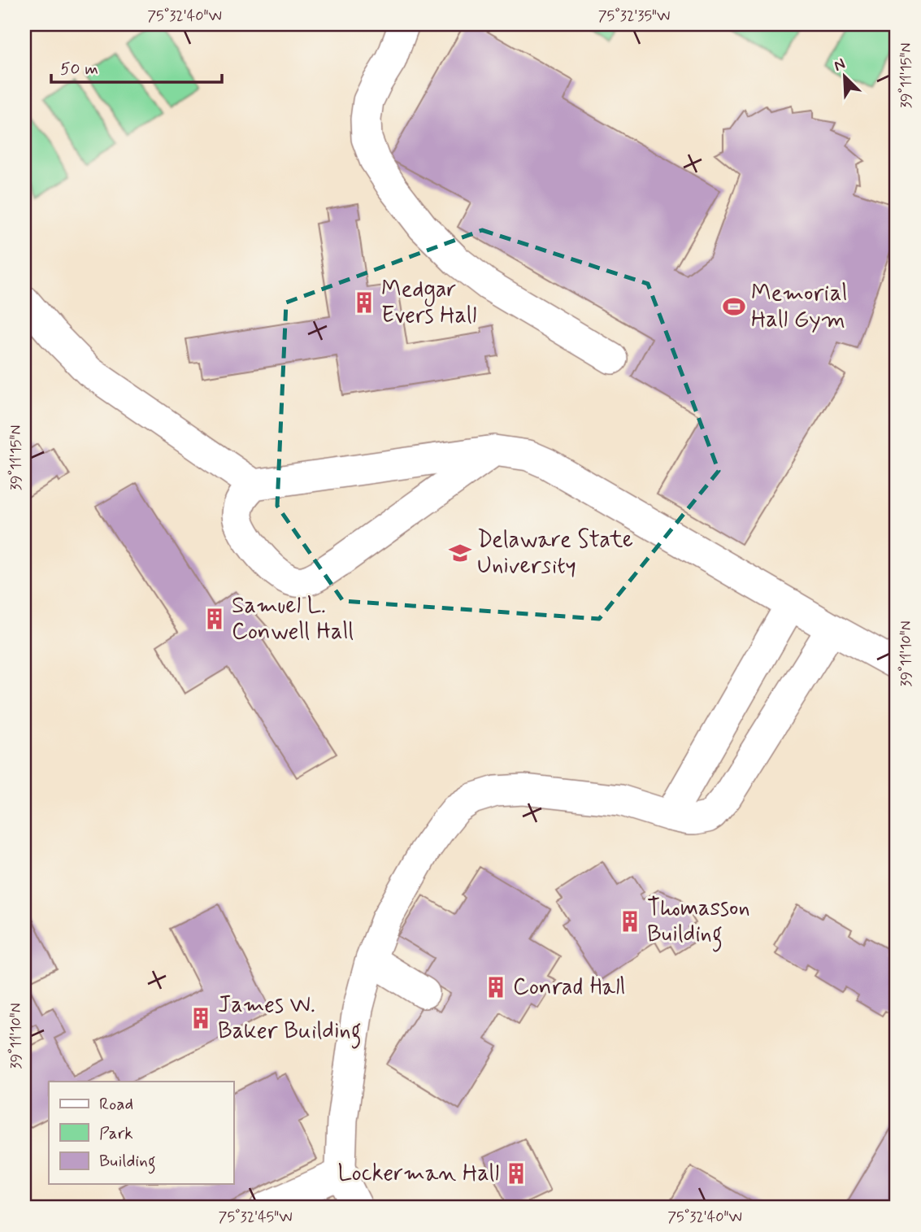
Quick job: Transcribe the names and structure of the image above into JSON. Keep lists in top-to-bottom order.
{
  "places": {
    "building": [
      "Medgar Evers Hall",
      "Samuel L. Conwell Hall",
      "Thomasson Building",
      "Conrad Hall",
      "James W. Baker Building",
      "Lockerman Hall"
    ],
    "sports": ["Memorial Hall Gym"],
    "school or university": ["Delaware State University"]
  },
  "legend": ["Road", "Park", "Building"],
  "scale_bar": "50 m",
  "north": "top left",
  "coordinates": [
    "75°32'40\"W",
    "75°32'35\"W",
    "39°11'15\"N",
    "39°11'10\"N",
    "75°32'45\"W"
  ]
}
